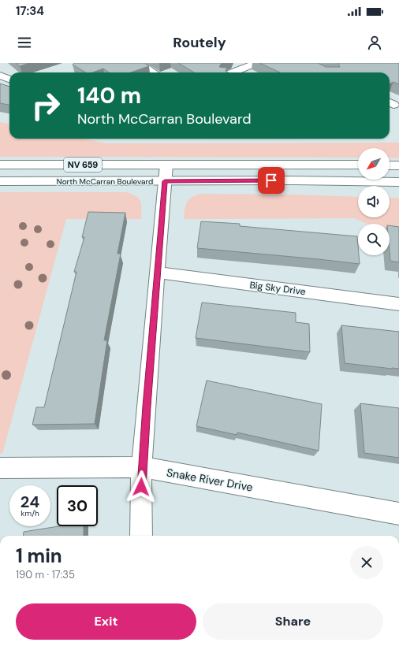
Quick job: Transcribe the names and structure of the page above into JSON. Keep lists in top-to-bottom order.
{
  "streets": {
    "street": [
      "NV 659",
      "North McCarran Boulevard",
      "Big Sky Drive",
      "Snake River Drive"
    ]
  },
  "north": "bottom left",
  "page": {
    "status": "17:34",
    "header": "Routely",
    "turn": ["140 m", "North McCarran Boulevard"],
    "speed": "24 km/h",
    "limit": "30",
    "heading": ["1 min", "190 m · 17:35"],
    "buttons": ["Exit", "Share"]
  }
}
